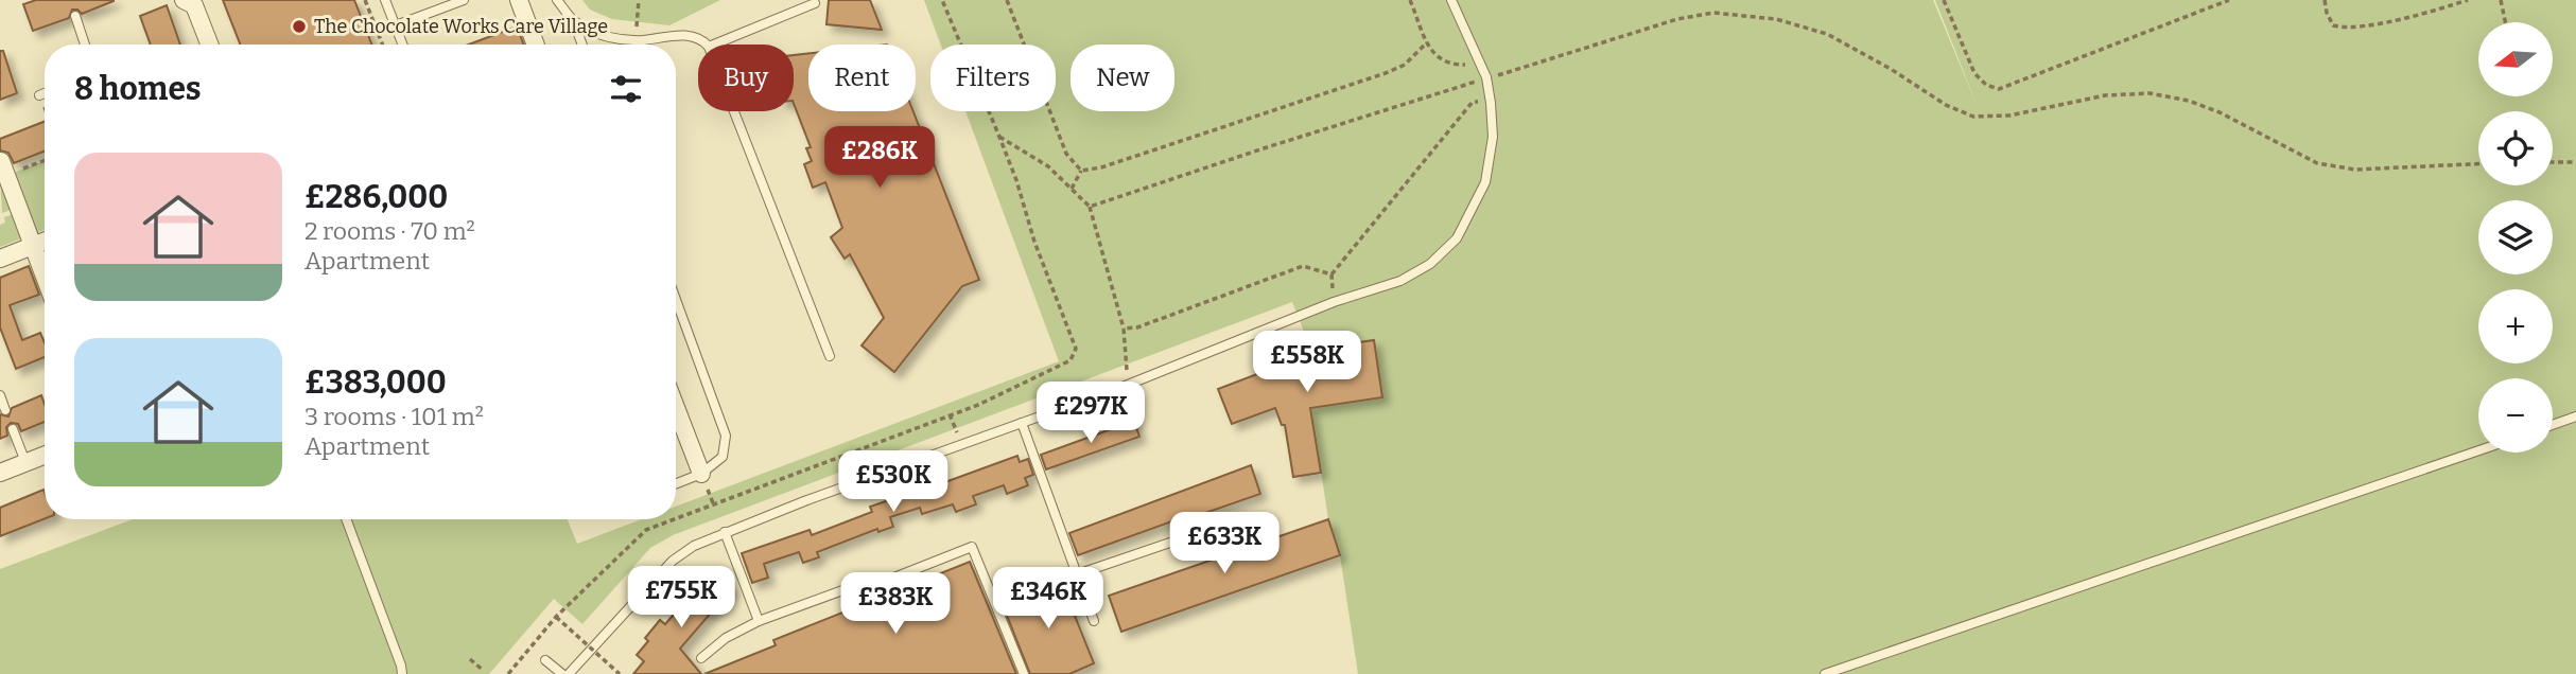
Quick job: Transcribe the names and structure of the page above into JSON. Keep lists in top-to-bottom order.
{
  "places": ["The Chocolate Works Care Village"],
  "north": "left",
  "page": {
    "map_buttons": ["+", "−"],
    "chip": [
      "Buy",
      "Rent",
      "Filters",
      "New"
    ],
    "heading": "8 homes",
    "price": [
      "£286K",
      "£558K",
      "£297K",
      "£530K",
      "£633K",
      "£755K",
      "£346K",
      "£383K"
    ],
    "list": [
      {
        "name": "£286,000",
        "note": "2 rooms · 70 m² · Apartment"
      },
      {
        "name": "£383,000",
        "note": "3 rooms · 101 m² · Apartment"
      }
    ]
  }
}
